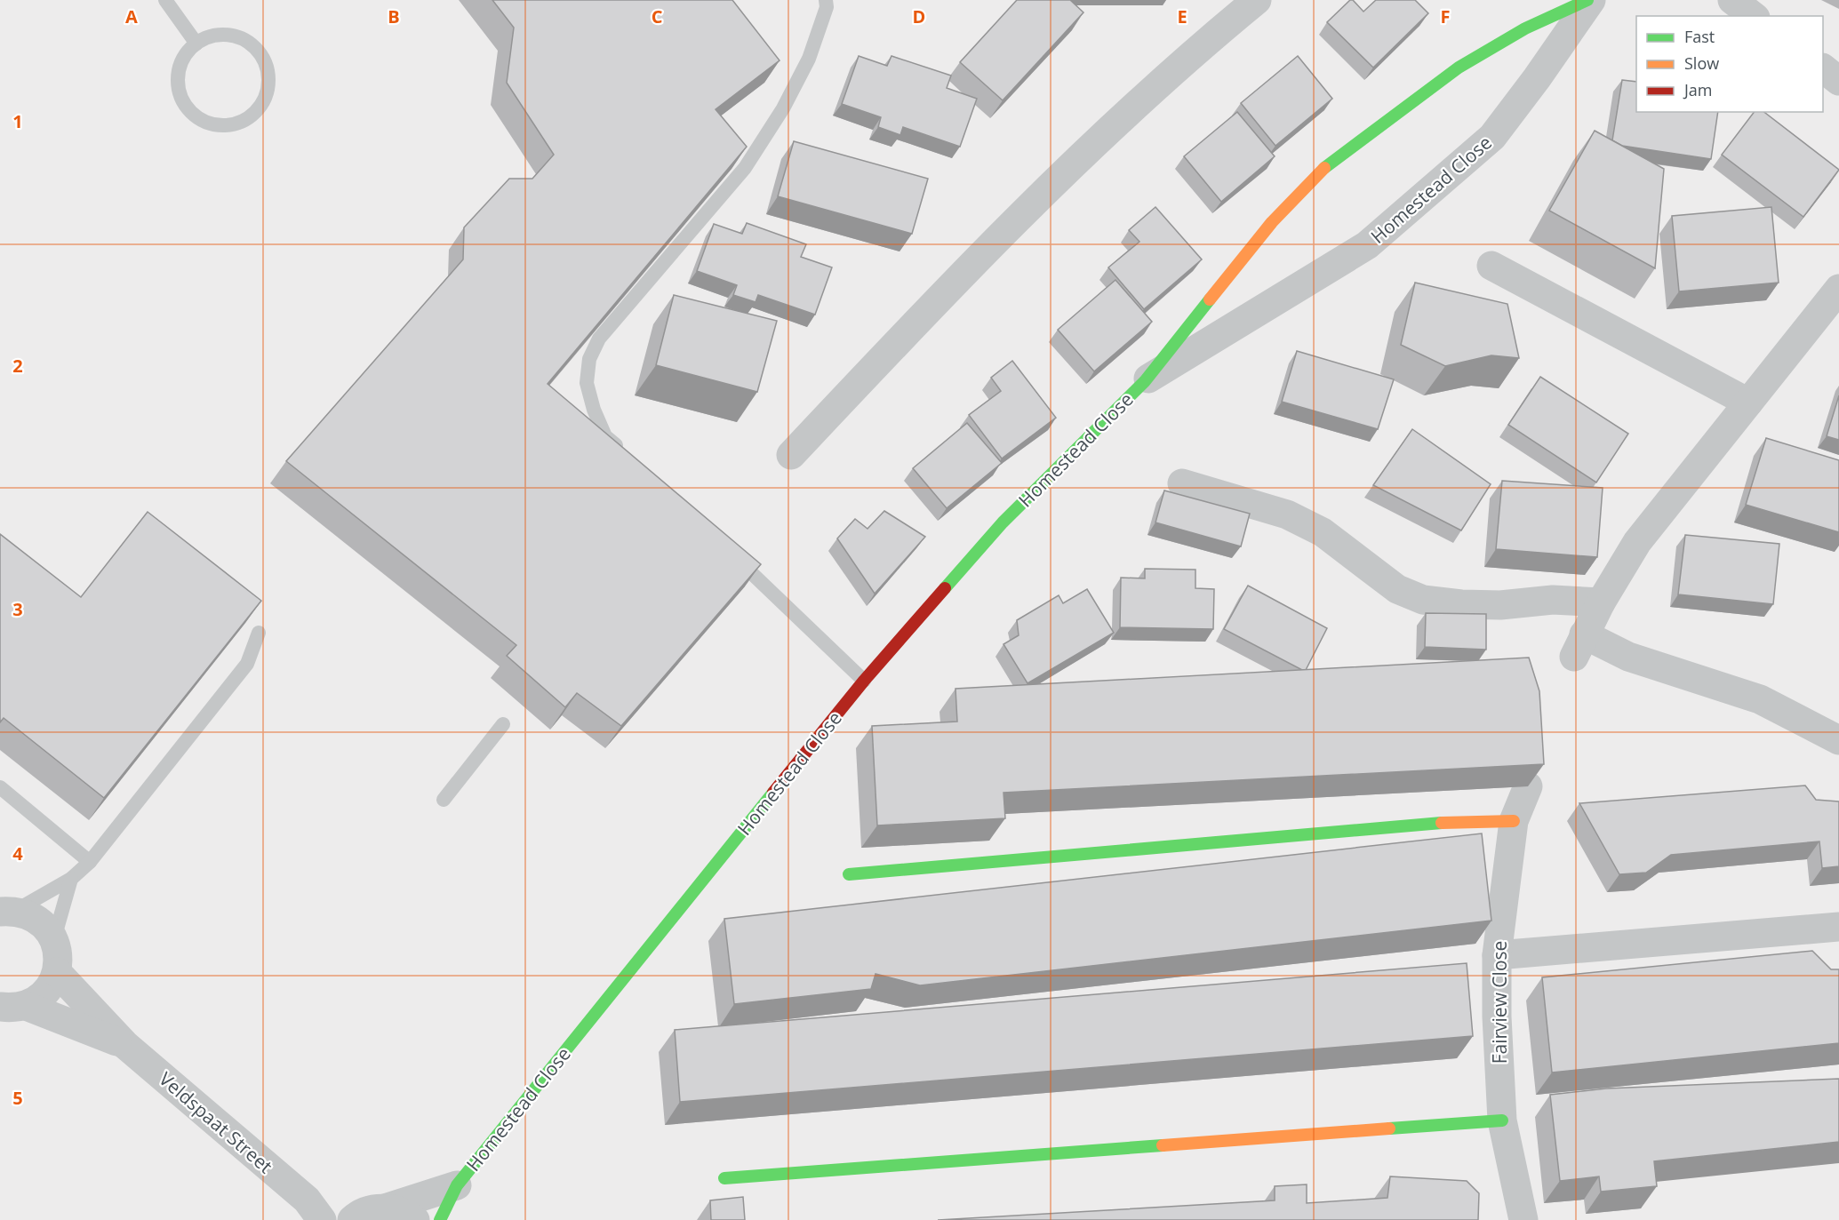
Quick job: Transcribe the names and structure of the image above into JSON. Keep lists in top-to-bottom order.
{
  "streets": {
    "street": ["Homestead Close", "Fairview Close", "Veldspaat Street"]
  },
  "crossings": [
    ["Homestead Close", "Veldspaat Street"]
  ],
  "legend": ["Fast", "Slow", "Jam"],
  "grid": {
    "columns": [
      "A",
      "B",
      "C",
      "D",
      "E",
      "F"
    ],
    "rows": [
      "1",
      "2",
      "3",
      "4",
      "5"
    ]
  }
}
